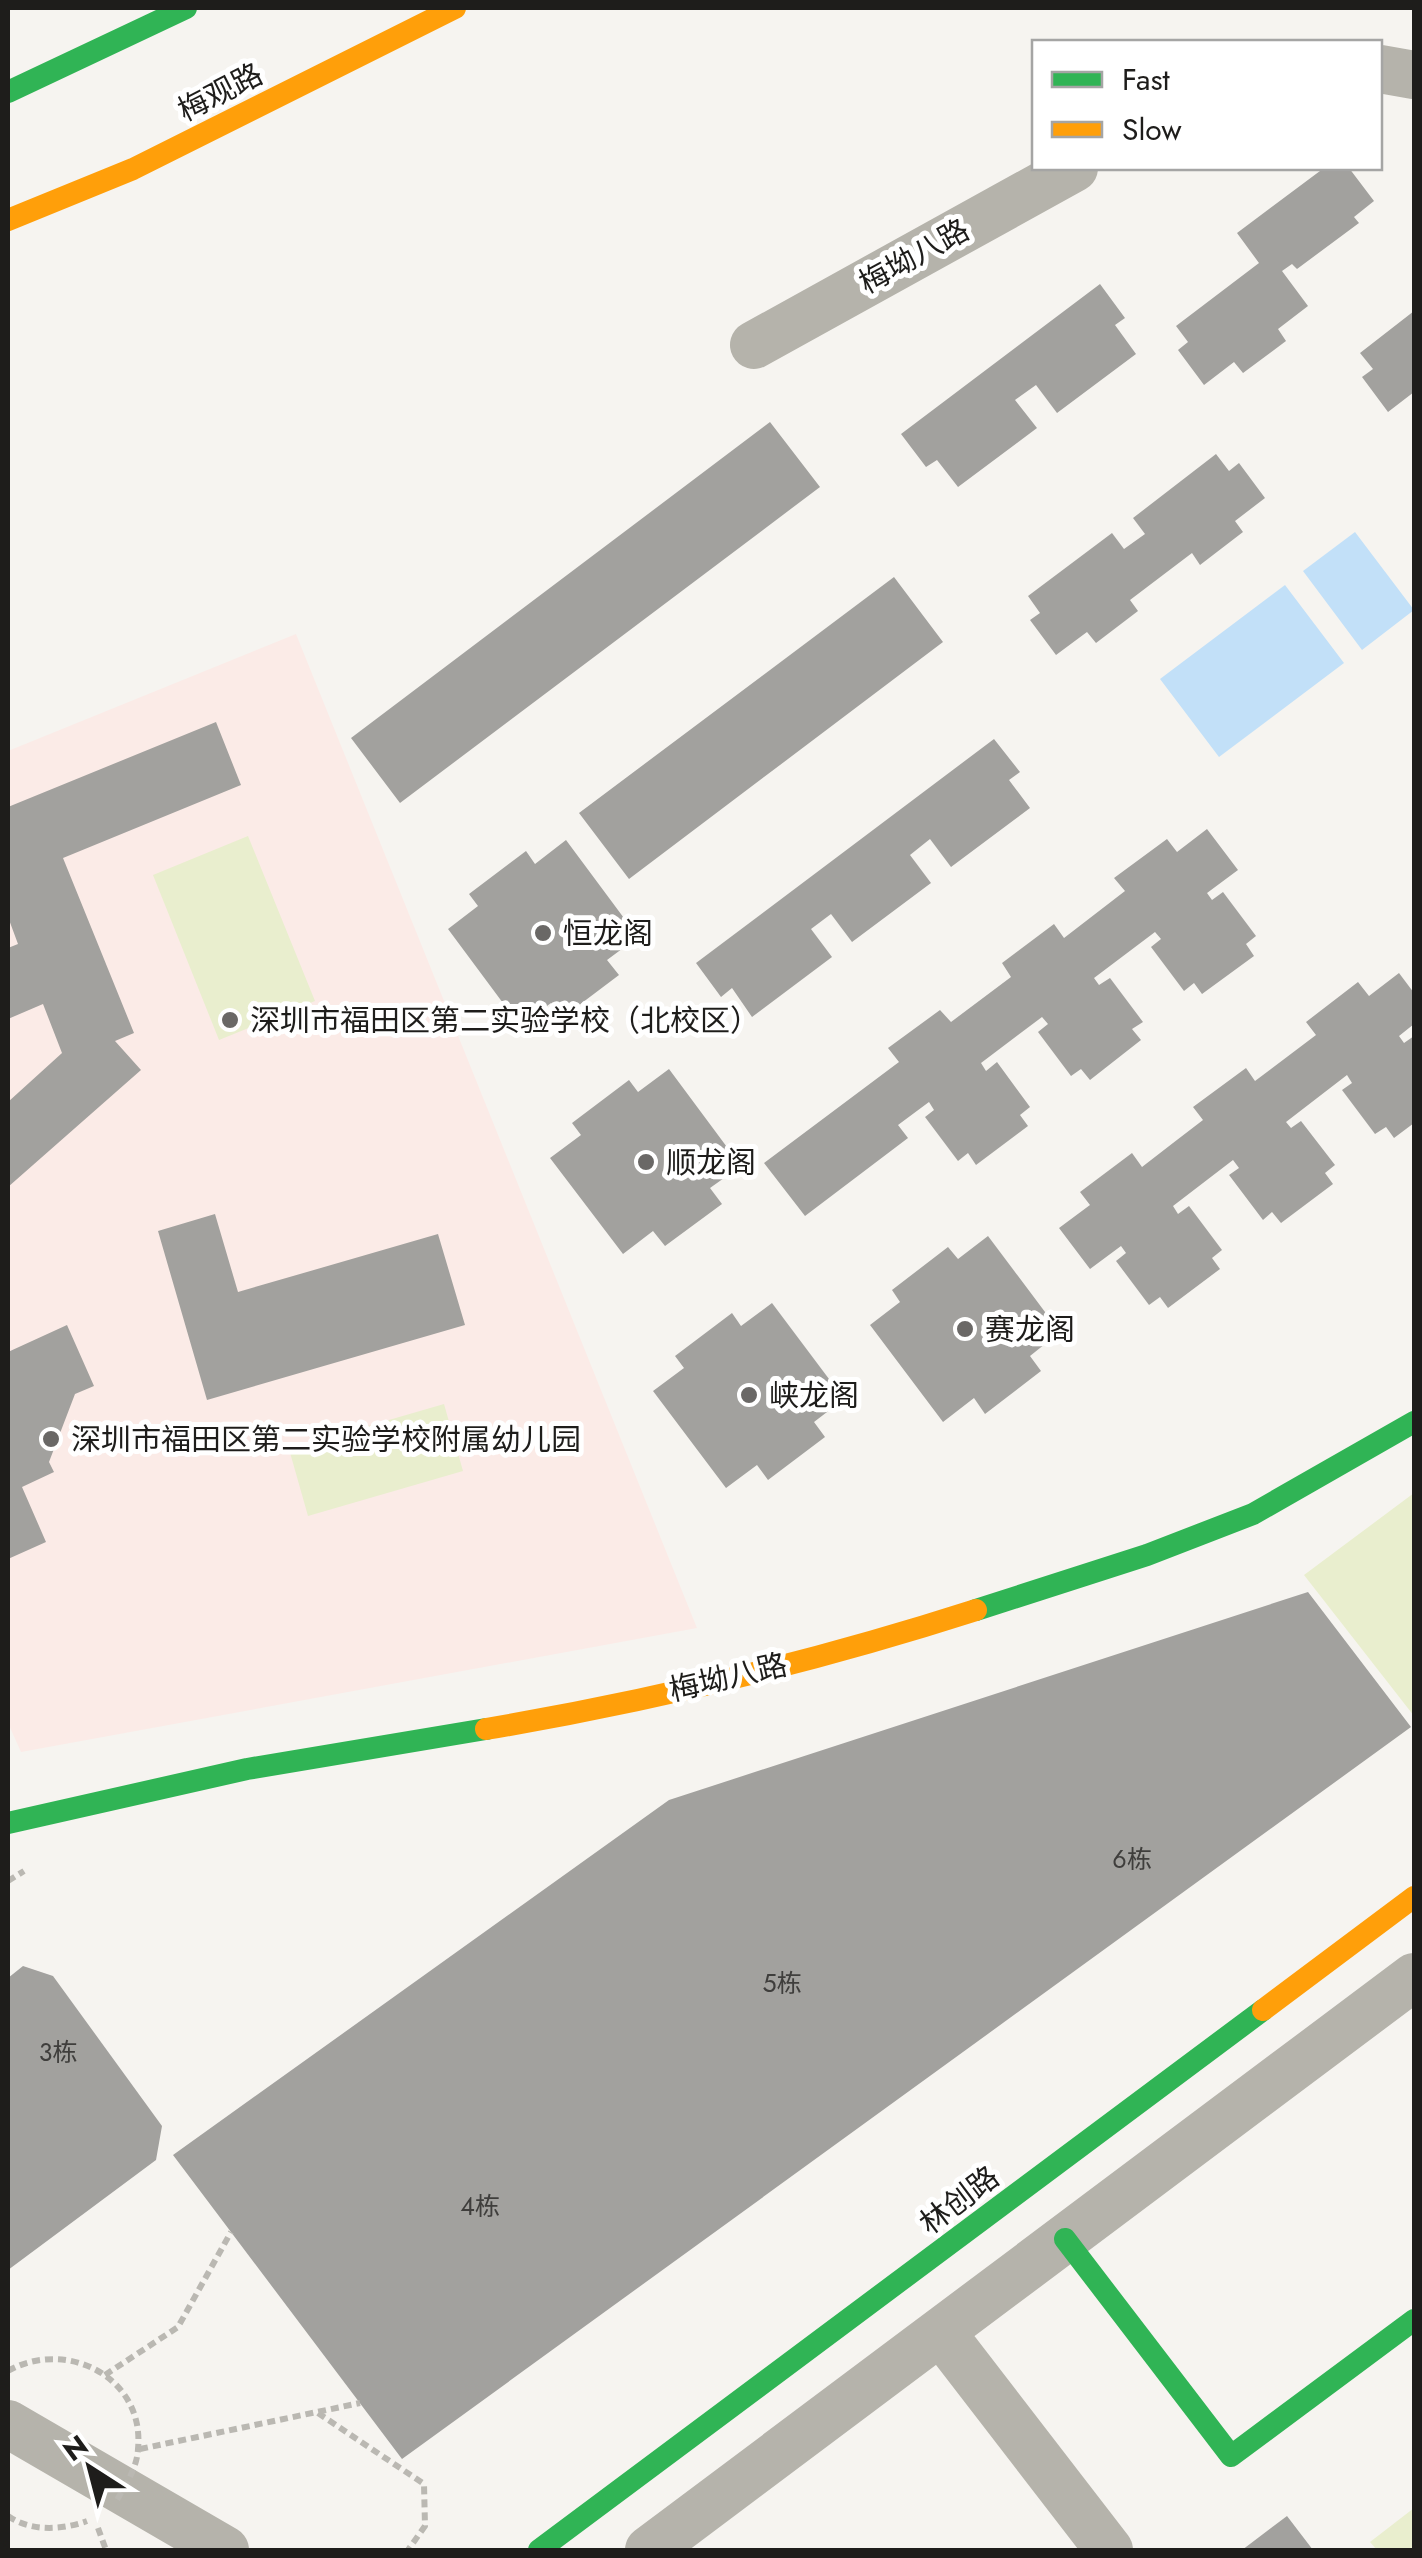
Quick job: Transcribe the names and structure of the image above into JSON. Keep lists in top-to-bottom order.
{
  "streets": {
    "main road": ["梅观路", "梅坳八路", "林创路"]
  },
  "places": [
    "恒龙阁",
    "深圳市福田区第二实验学校（北校区）",
    "顺龙阁",
    "赛龙阁",
    "峡龙阁",
    "深圳市福田区第二实验学校附属幼儿园"
  ],
  "house_numbers": [
    "6栋",
    "5栋",
    "3栋",
    "4栋"
  ],
  "legend": ["Fast", "Slow"],
  "north": "top left"
}
